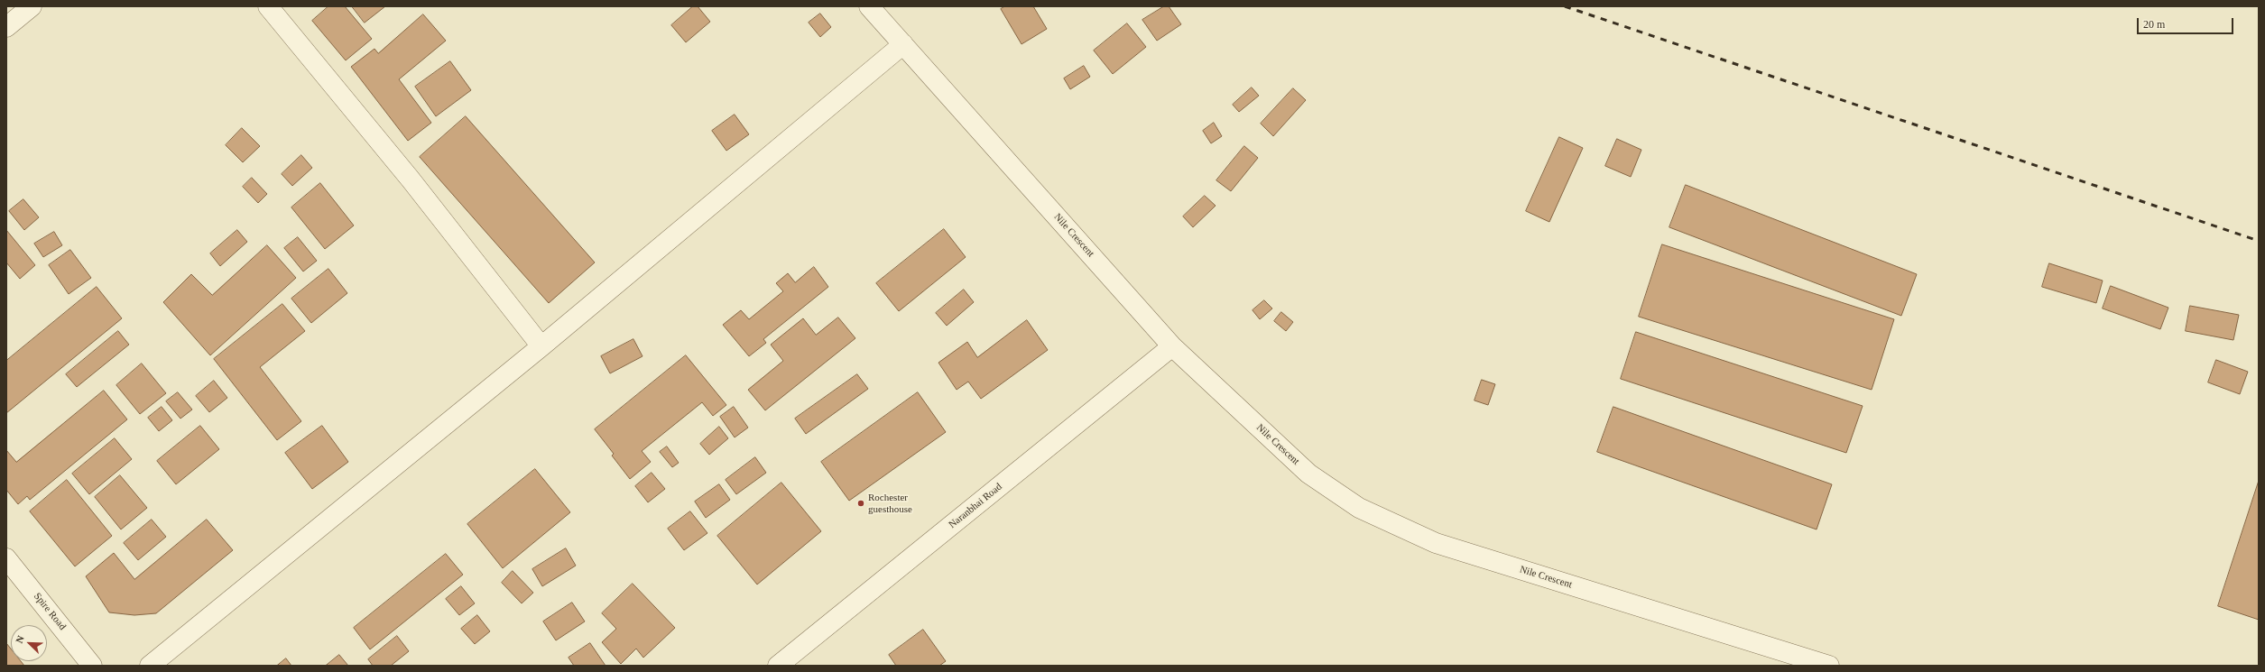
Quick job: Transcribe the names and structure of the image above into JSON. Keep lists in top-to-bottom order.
{
  "streets": {
    "street": ["Nile Crescent", "Naranbhai Road", "Spire Road"]
  },
  "crossings": [
    ["Nile Crescent", "Naranbhai Road"]
  ],
  "places": ["Rochester guesthouse"],
  "scale_bar": "20 m",
  "north": "top left"
}
